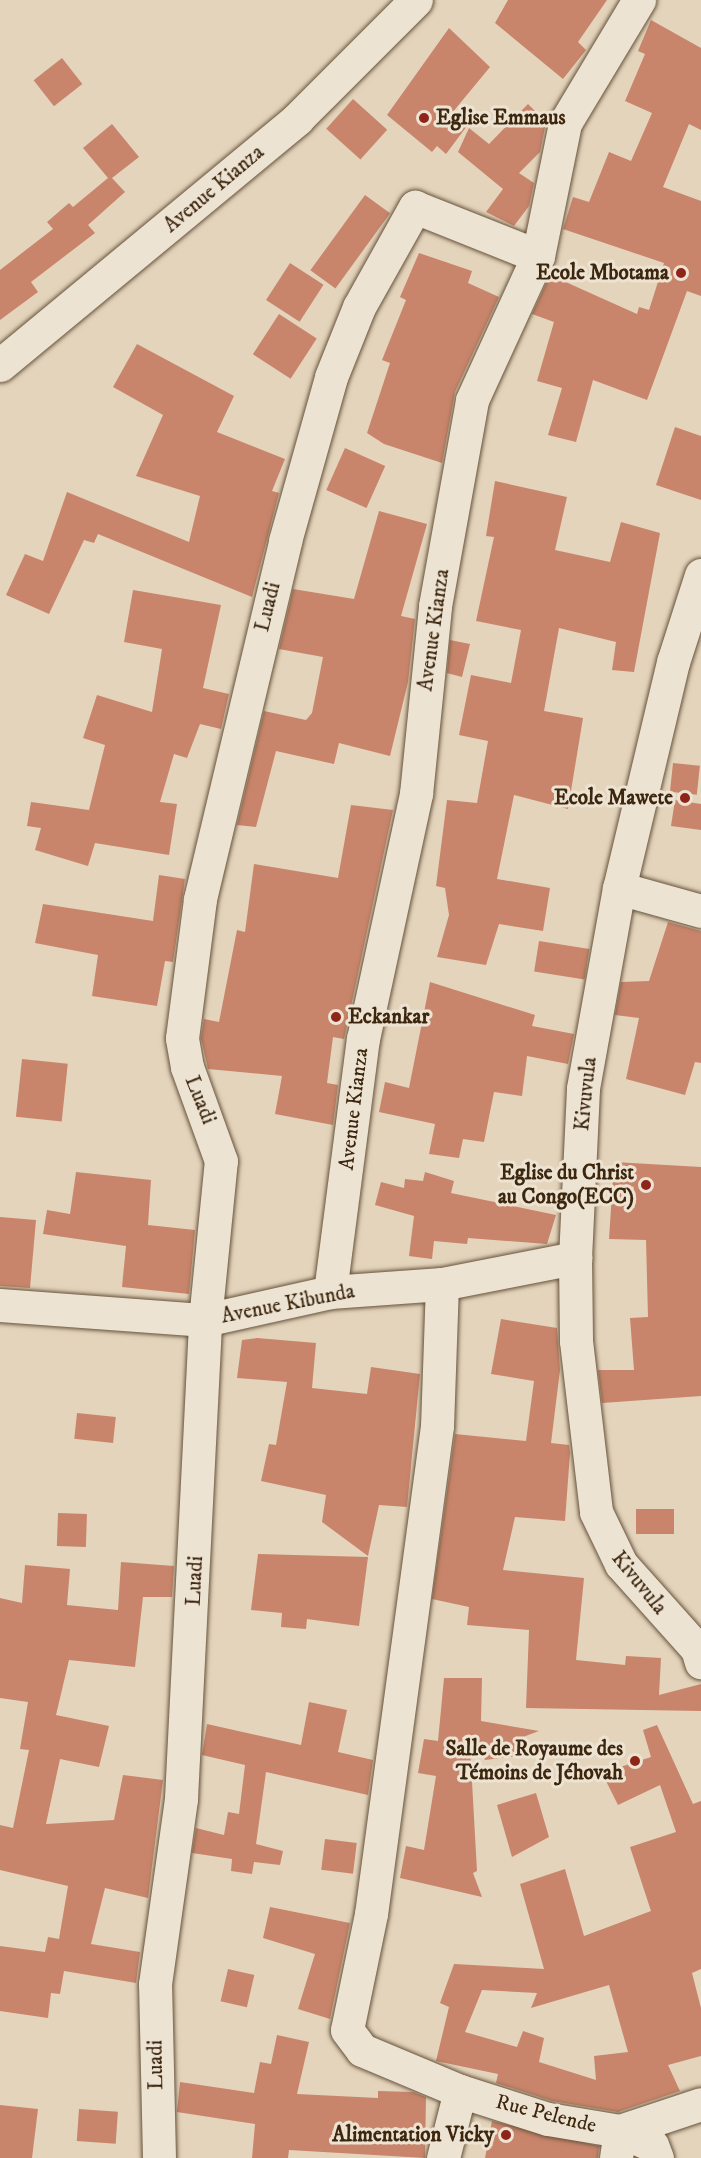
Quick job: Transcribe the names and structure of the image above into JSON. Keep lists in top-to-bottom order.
{
  "streets": {
    "street": [
      "Avenue Kianza",
      "Luadi",
      "Kivuvula",
      "Avenue Kibunda",
      "Rue Pelende"
    ]
  },
  "crossings": [
    ["Avenue Kianza", "Luadi"],
    ["Avenue Kianza", "Avenue Kibunda"],
    ["Luadi", "Avenue Kibunda"],
    ["Kivuvula", "Avenue Kibunda"],
    ["Avenue Kibunda", "Rue Pelende"]
  ],
  "places": [
    "Eglise Emmaus",
    "Ecole Mbotama",
    "Ecole Mawete",
    "Eckankar",
    "Eglise du Christ au Congo(ECC)",
    "Salle de Royaume des Témoins de Jéhovah",
    "Alimentation Vicky"
  ]
}
